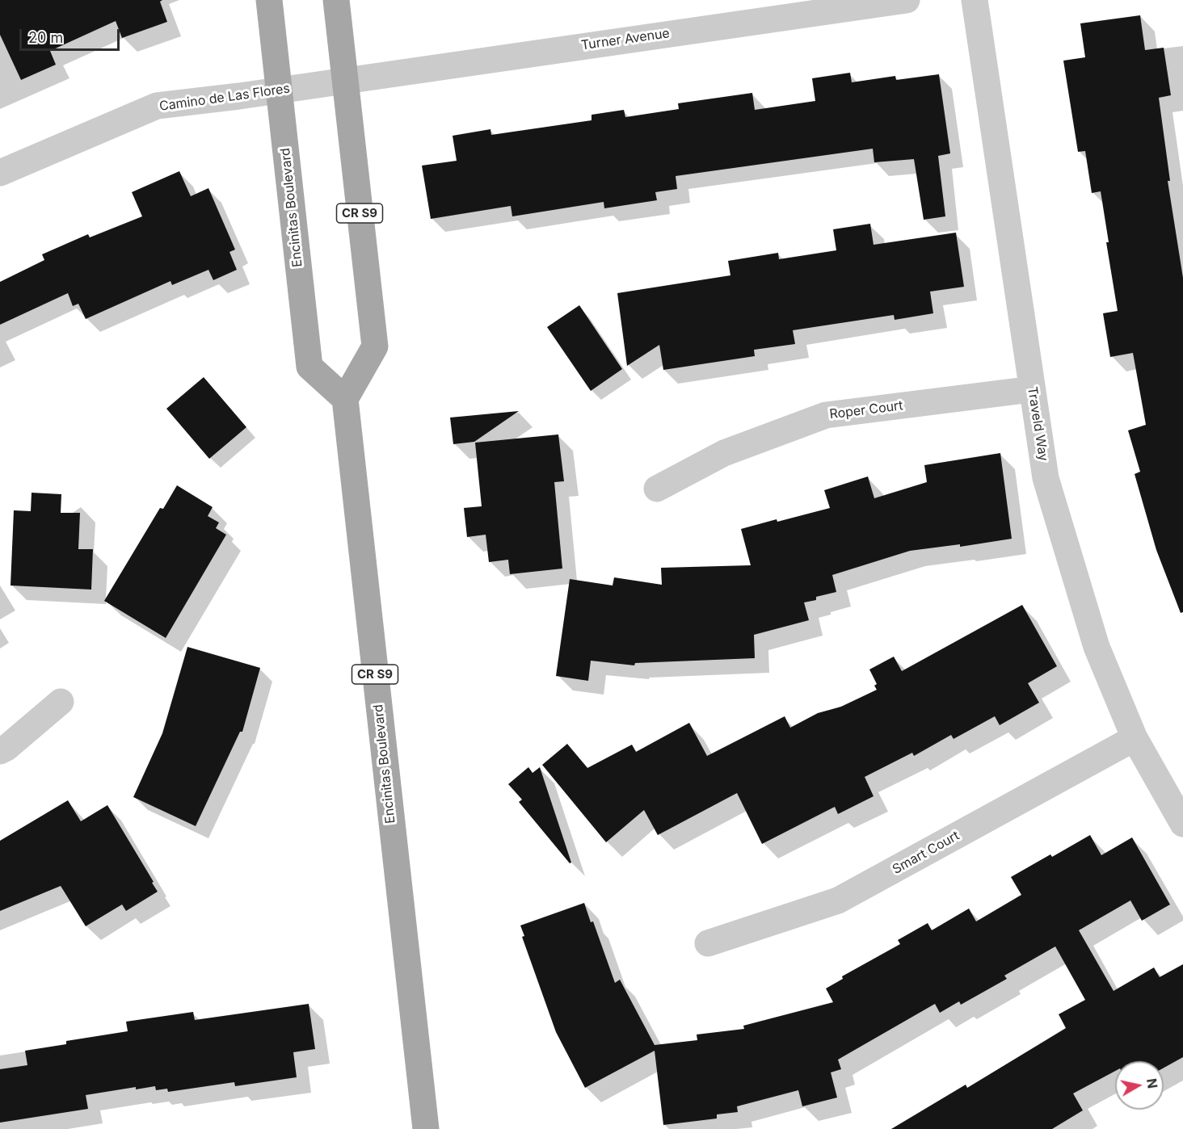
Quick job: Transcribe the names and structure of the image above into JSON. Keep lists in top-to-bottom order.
{
  "streets": {
    "main road": ["Encinitas Boulevard", "CR S9"],
    "street": [
      "Turner Avenue",
      "Camino de Las Flores",
      "Roper Court",
      "Traveld Way",
      "Smart Court"
    ]
  },
  "crossings": [
    ["Turner Avenue", "Camino de Las Flores"],
    ["Turner Avenue", "CR S9"],
    ["Camino de Las Flores", "Encinitas Boulevard"],
    ["Camino de Las Flores", "CR S9"],
    ["Encinitas Boulevard", "CR S9"],
    ["Roper Court", "Traveld Way"],
    ["Traveld Way", "Smart Court"]
  ],
  "scale_bar": "20 m",
  "north": "right"
}
